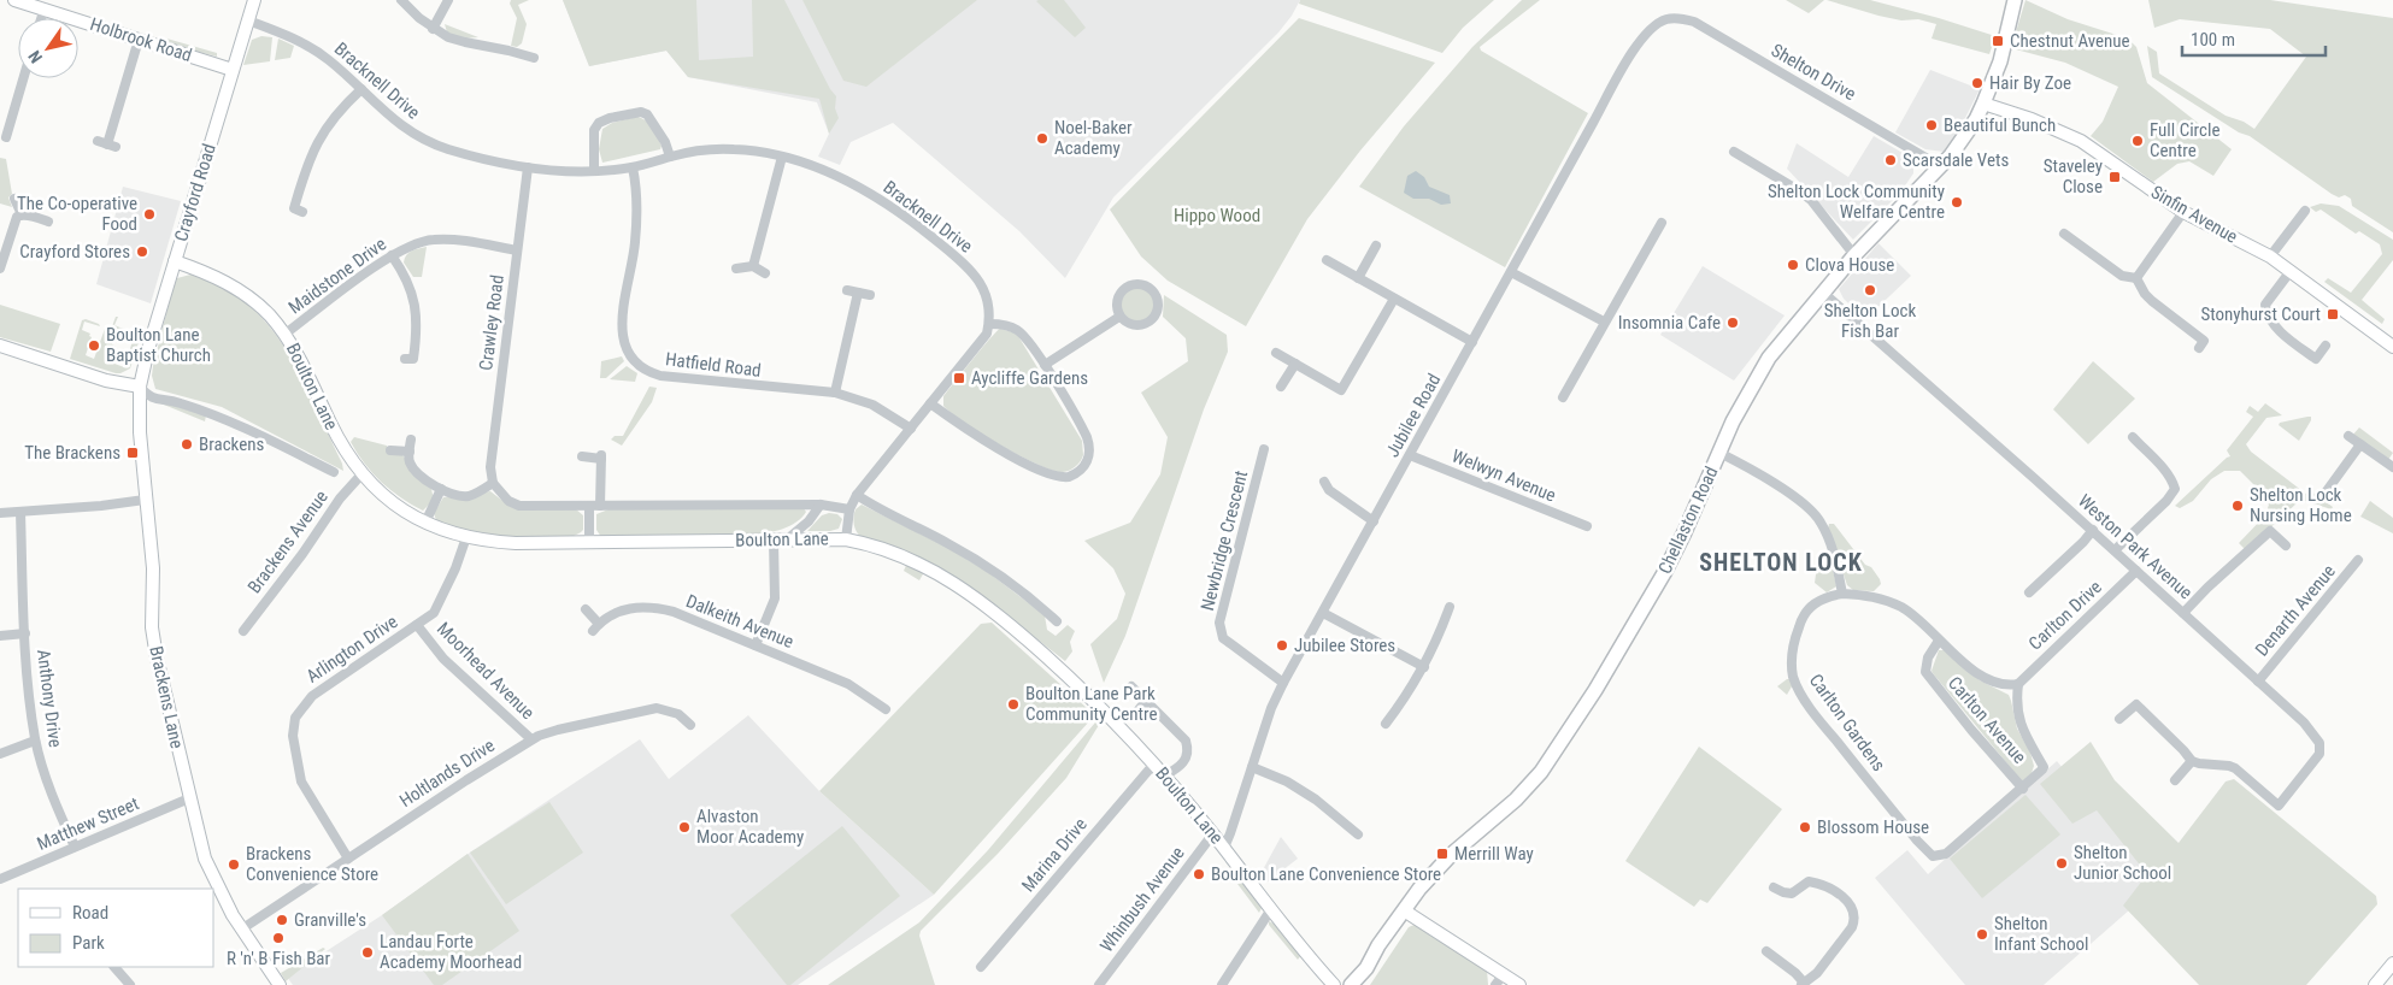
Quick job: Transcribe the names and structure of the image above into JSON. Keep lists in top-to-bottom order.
{
  "streets": {
    "main road": ["Chellaston Road"],
    "street": [
      "Holbrook Road",
      "Shelton Drive",
      "Bracknell Drive",
      "Crayford Road",
      "Sinfin Avenue",
      "Maidstone Drive",
      "Crawley Road",
      "Hatfield Road",
      "Boulton Lane",
      "Jubilee Road",
      "Welwyn Avenue",
      "Newbridge Crescent",
      "Brackens Avenue",
      "Weston Park Avenue",
      "Denarth Avenue",
      "Carlton Drive",
      "Dalkeith Avenue",
      "Arlington Drive",
      "Moorhead Avenue",
      "Brackens Lane",
      "Anthony Drive",
      "Carlton Avenue",
      "Carlton Gardens",
      "Holtlands Drive",
      "Matthew Street",
      "Marina Drive",
      "Whinbush Avenue"
    ]
  },
  "crossings": [
    ["Holbrook Road", "Crayford Road"],
    ["Shelton Drive", "Jubilee Road"],
    ["Shelton Drive", "Chellaston Road"],
    ["Bracknell Drive", "Crayford Road"],
    ["Bracknell Drive", "Crawley Road"],
    ["Bracknell Drive", "Hatfield Road"],
    ["Crayford Road", "Boulton Lane"],
    ["Crayford Road", "Brackens Lane"],
    ["Sinfin Avenue", "Chellaston Road"],
    ["Maidstone Drive", "Crawley Road"],
    ["Maidstone Drive", "Boulton Lane"],
    ["Crawley Road", "Boulton Lane"],
    ["Boulton Lane", "Jubilee Road"],
    ["Boulton Lane", "Brackens Avenue"],
    ["Boulton Lane", "Arlington Drive"],
    ["Boulton Lane", "Marina Drive"],
    ["Boulton Lane", "Whinbush Avenue"],
    ["Jubilee Road", "Welwyn Avenue"],
    ["Jubilee Road", "Newbridge Crescent"],
    ["Chellaston Road", "Weston Park Avenue"],
    ["Weston Park Avenue", "Denarth Avenue"],
    ["Weston Park Avenue", "Carlton Drive"],
    ["Carlton Drive", "Carlton Avenue"],
    ["Arlington Drive", "Moorhead Avenue"],
    ["Arlington Drive", "Holtlands Drive"],
    ["Moorhead Avenue", "Holtlands Drive"],
    ["Brackens Lane", "Holtlands Drive"],
    ["Brackens Lane", "Matthew Street"],
    ["Anthony Drive", "Matthew Street"],
    ["Carlton Avenue", "Carlton Gardens"]
  ],
  "districts": ["SHELTON LOCK"],
  "parks": ["Hippo Wood"],
  "places": {
    "transit": [
      "Chestnut Avenue",
      "Staveley Close",
      "Stonyhurst Court",
      "Aycliffe Gardens",
      "The Brackens",
      "Merrill Way"
    ],
    "other": [
      "Hair By Zoe",
      "Beautiful Bunch",
      "Noel-Baker Academy",
      "Full Circle Centre",
      "Scarsdale Vets",
      "Shelton Lock Community Welfare Centre",
      "The Co-operative Food",
      "Crayford Stores",
      "Clova House",
      "Shelton Lock Fish Bar",
      "Insomnia Cafe",
      "Boulton Lane Baptist Church",
      "Brackens",
      "Shelton Lock Nursing Home",
      "Jubilee Stores",
      "Boulton Lane Park Community Centre",
      "Alvaston Moor Academy",
      "Blossom House",
      "Shelton Junior School",
      "Brackens Convenience Store",
      "Boulton Lane Convenience Store",
      "Granville's",
      "Shelton Infant School",
      "R 'n' B Fish Bar",
      "Landau Forte Academy Moorhead"
    ]
  },
  "legend": ["Road", "Park"],
  "scale_bar": "100 m",
  "north": "bottom left"
}
